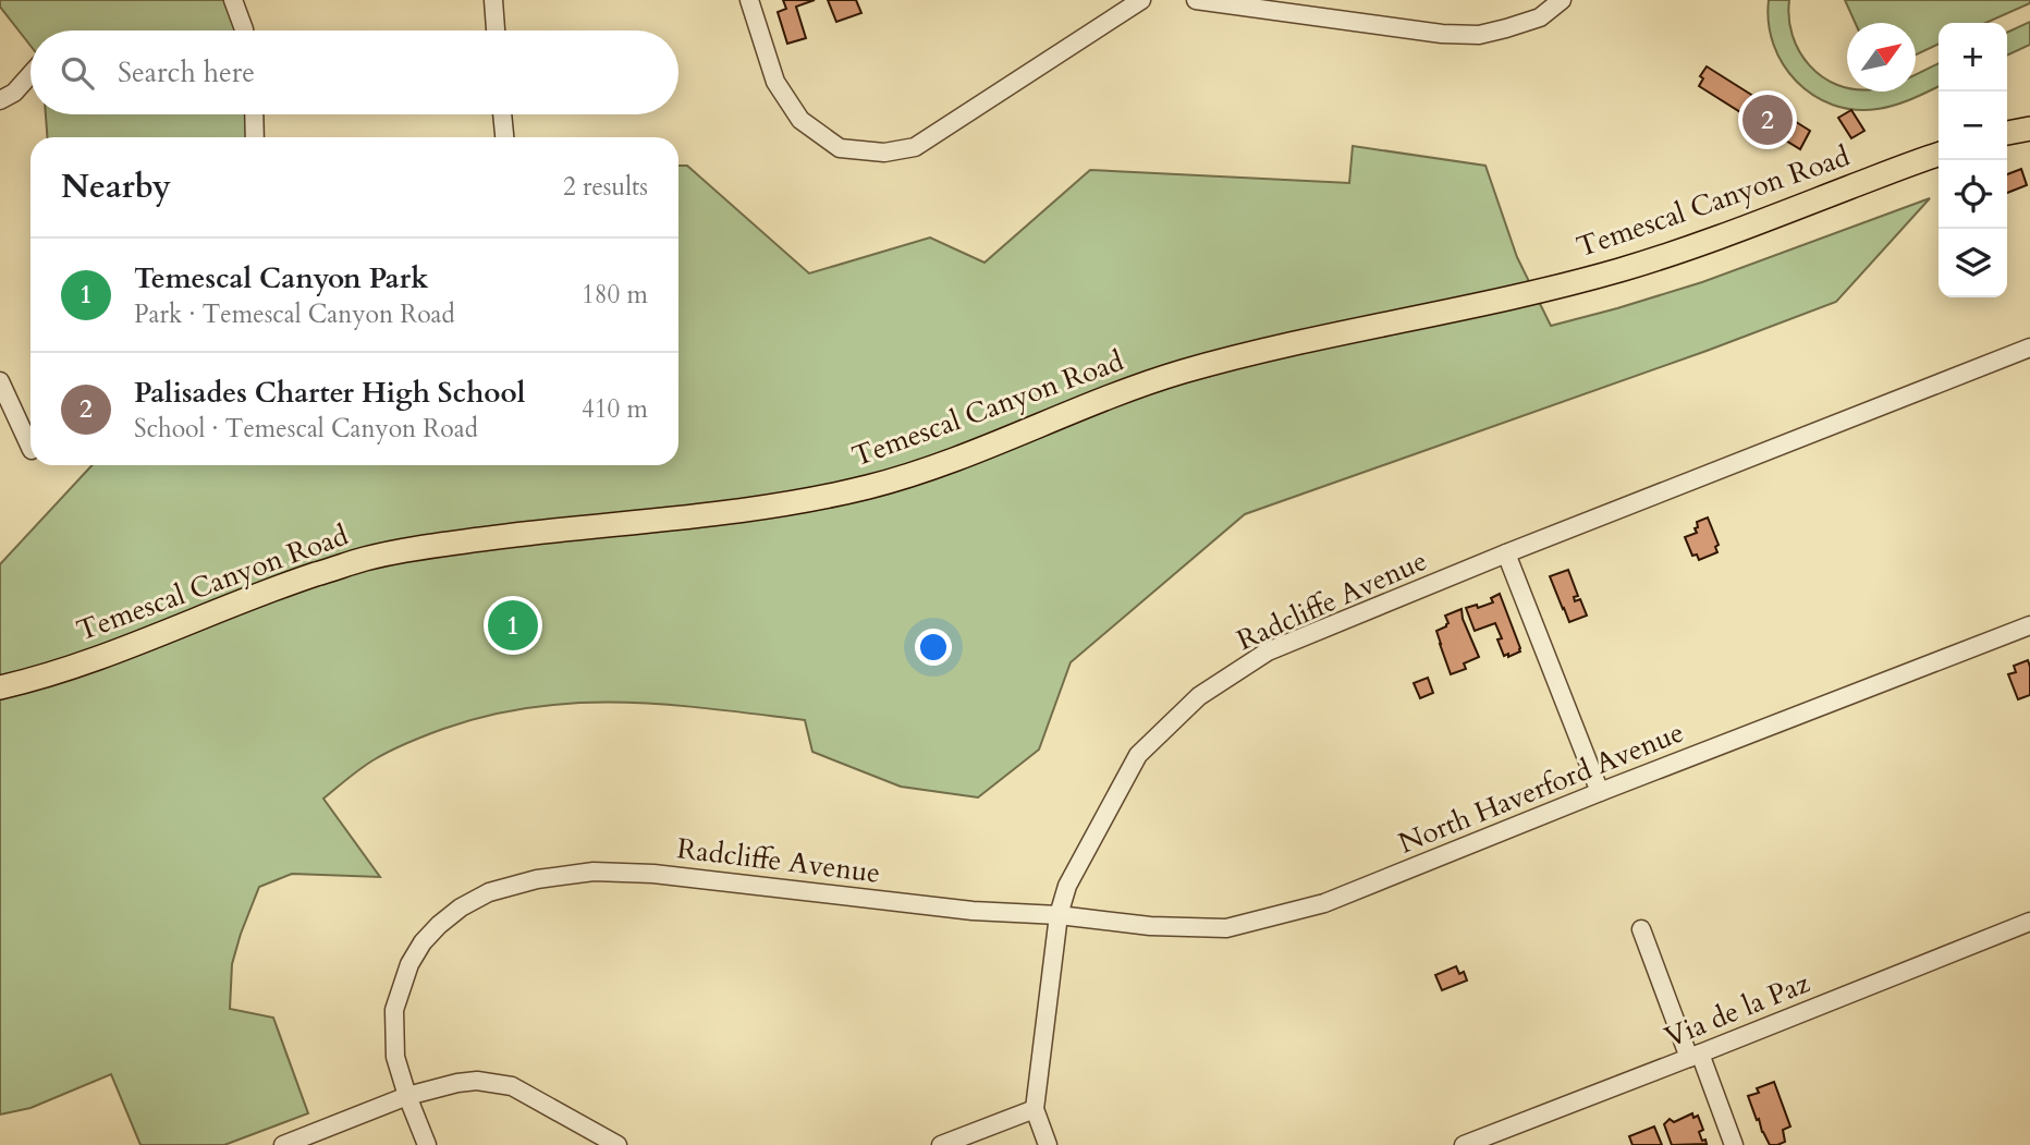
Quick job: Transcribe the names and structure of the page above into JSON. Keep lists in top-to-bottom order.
{
  "streets": {
    "main road": ["Temescal Canyon Road"],
    "street": ["Radcliffe Avenue", "North Haverford Avenue", "Via de la Paz"]
  },
  "crossings": [
    ["Radcliffe Avenue", "North Haverford Avenue"]
  ],
  "north": "top right",
  "page": {
    "map_buttons": ["+", "−"],
    "search": "Search here",
    "pins": ["2", "1"],
    "heading": ["Nearby", "2 results"],
    "list": [
      {
        "mark": "1",
        "name": "Temescal Canyon Park",
        "note": "Park · Temescal Canyon Road",
        "value": "180 m"
      },
      {
        "mark": "2",
        "name": "Palisades Charter High School",
        "note": "School · Temescal Canyon Road",
        "value": "410 m"
      }
    ]
  }
}
